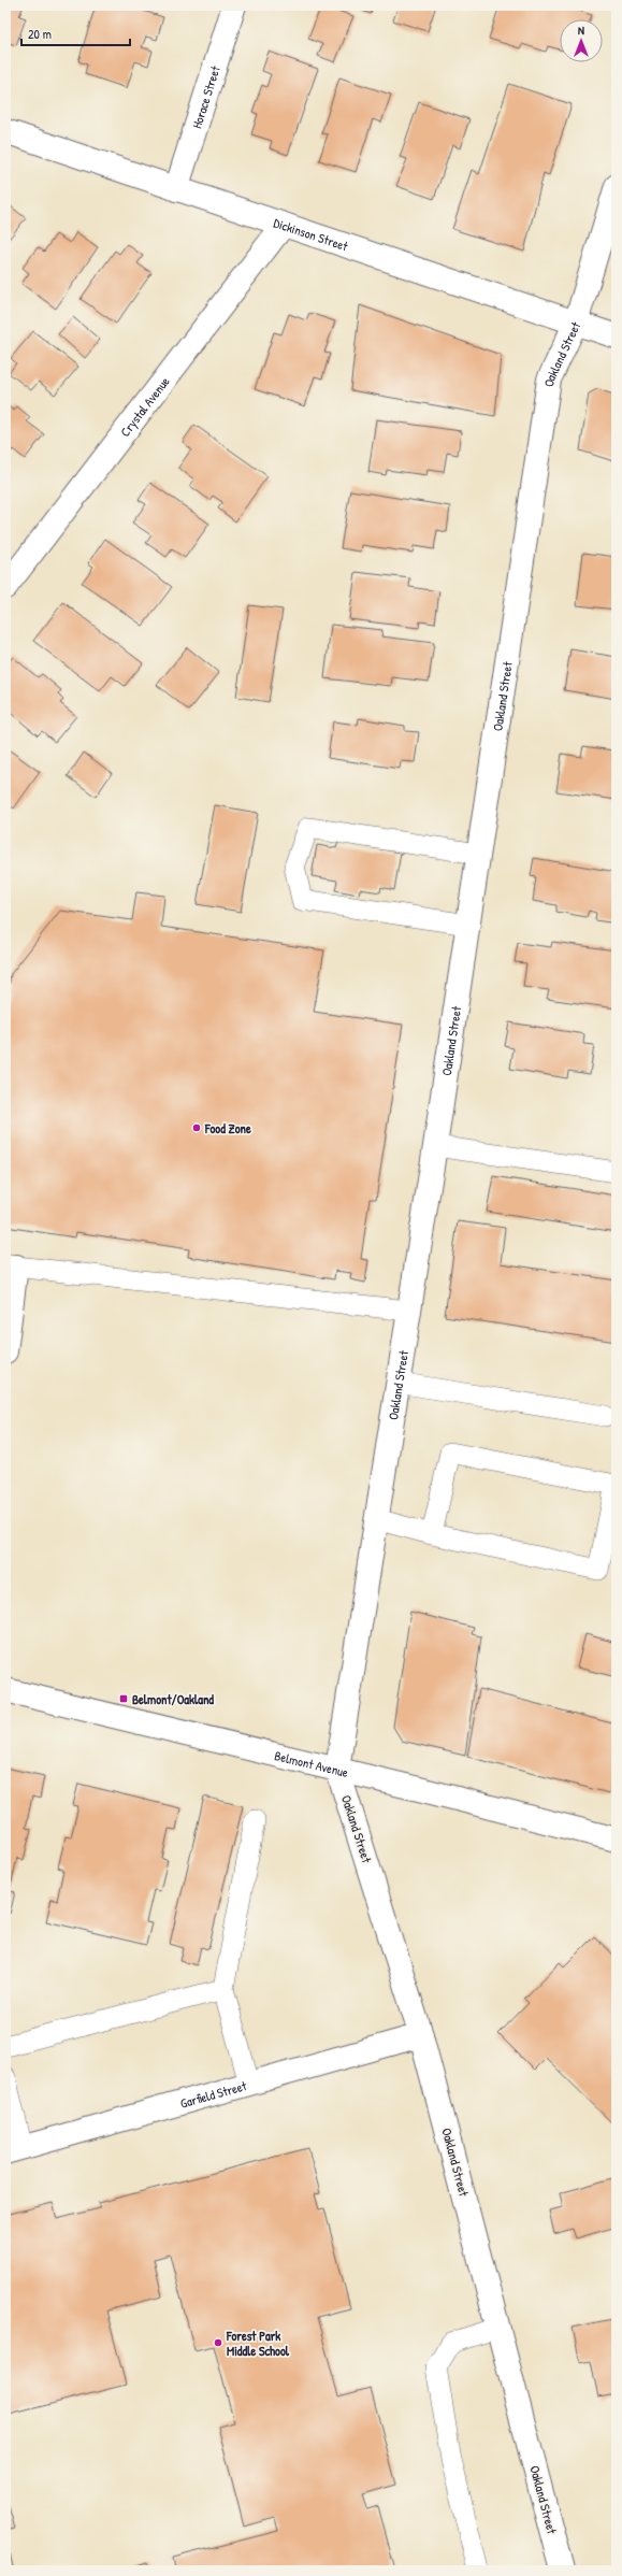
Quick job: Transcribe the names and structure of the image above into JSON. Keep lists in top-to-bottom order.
{
  "streets": {
    "main road": [
      "Horace Street",
      "Dickinson Street",
      "Oakland Street",
      "Crystal Avenue",
      "Belmont Avenue",
      "Garfield Street"
    ]
  },
  "crossings": [
    ["Horace Street", "Dickinson Street"],
    ["Dickinson Street", "Oakland Street"],
    ["Dickinson Street", "Crystal Avenue"],
    ["Oakland Street", "Belmont Avenue"],
    ["Oakland Street", "Garfield Street"]
  ],
  "places": {
    "other": ["Food Zone", "Forest Park Middle School"],
    "transit": ["Belmont/Oakland"]
  },
  "scale_bar": "20 m",
  "north": "top"
}
